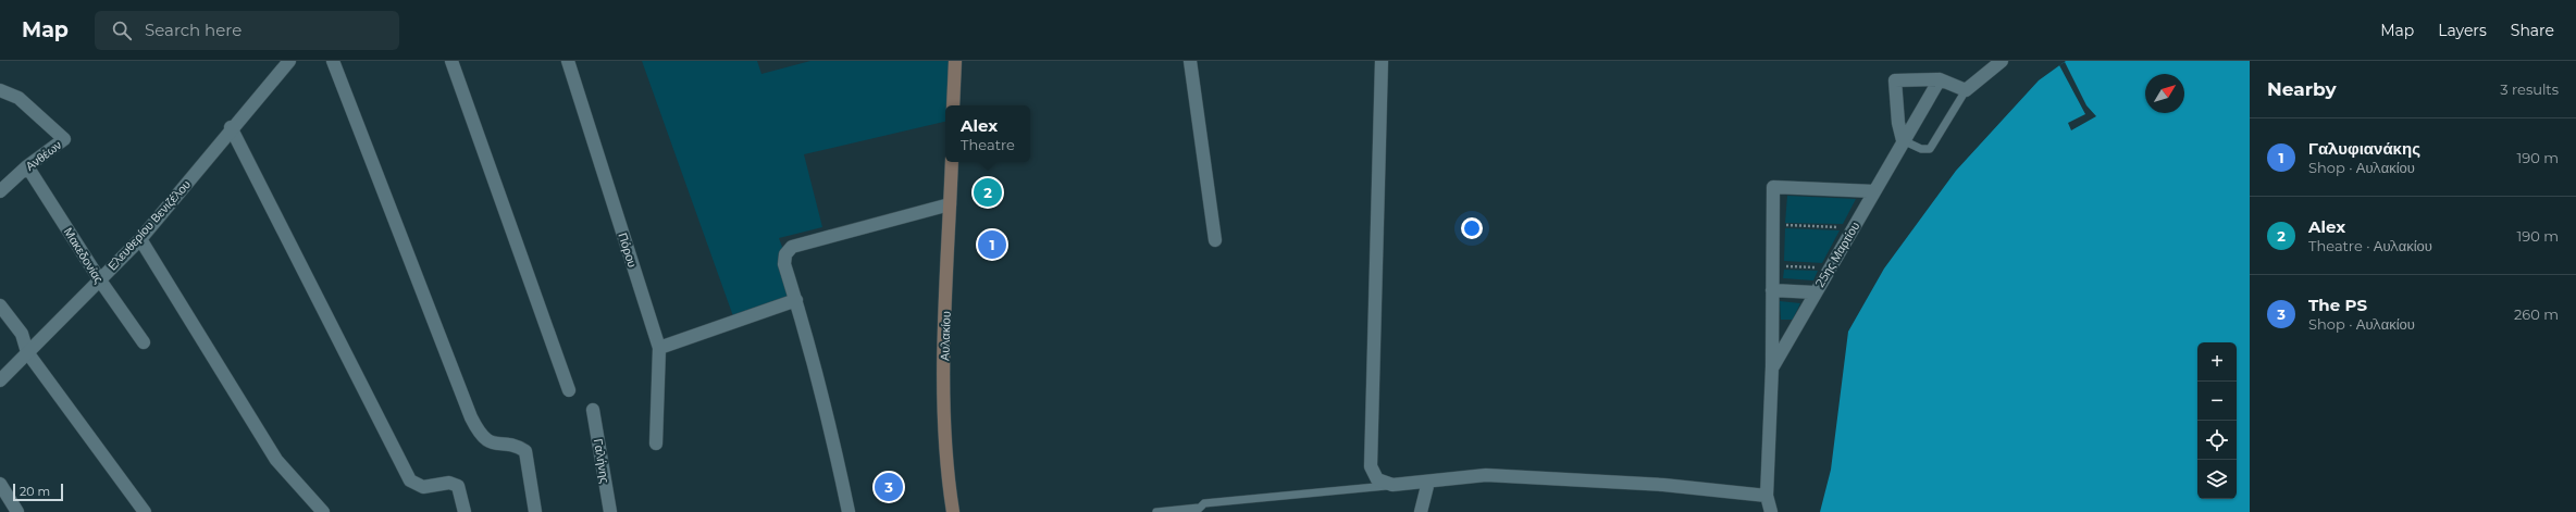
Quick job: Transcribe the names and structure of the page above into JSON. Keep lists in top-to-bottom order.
{
  "streets": {
    "main road": ["Αυλακίου"],
    "street": [
      "Ανθέων",
      "Ελευθερίου Βενιζέλου",
      "Πόρου",
      "25ης Μαρτίου",
      "Μακεδονίας",
      "Γαλήνης"
    ]
  },
  "crossings": [
    ["Ανθέων", "Μακεδονίας"],
    ["Ελευθερίου Βενιζέλου", "Μακεδονίας"]
  ],
  "scale_bar": "20 m",
  "north": "top right",
  "page": {
    "header": "Map",
    "search": "Search here",
    "nav": ["Map", "Layers", "Share"],
    "heading": ["Nearby", "3 results"],
    "popup": ["Alex", "Theatre"],
    "list": [
      {
        "mark": "1",
        "name": "Γαλυφιανάκης",
        "note": "Shop · Αυλακίου",
        "value": "190 m"
      },
      {
        "mark": "2",
        "name": "Alex",
        "note": "Theatre · Αυλακίου",
        "value": "190 m"
      },
      {
        "mark": "3",
        "name": "The PS",
        "note": "Shop · Αυλακίου",
        "value": "260 m"
      }
    ],
    "pins": ["2", "1", "3"],
    "map_buttons": ["+", "−"],
    "scale": "20 m"
  }
}
